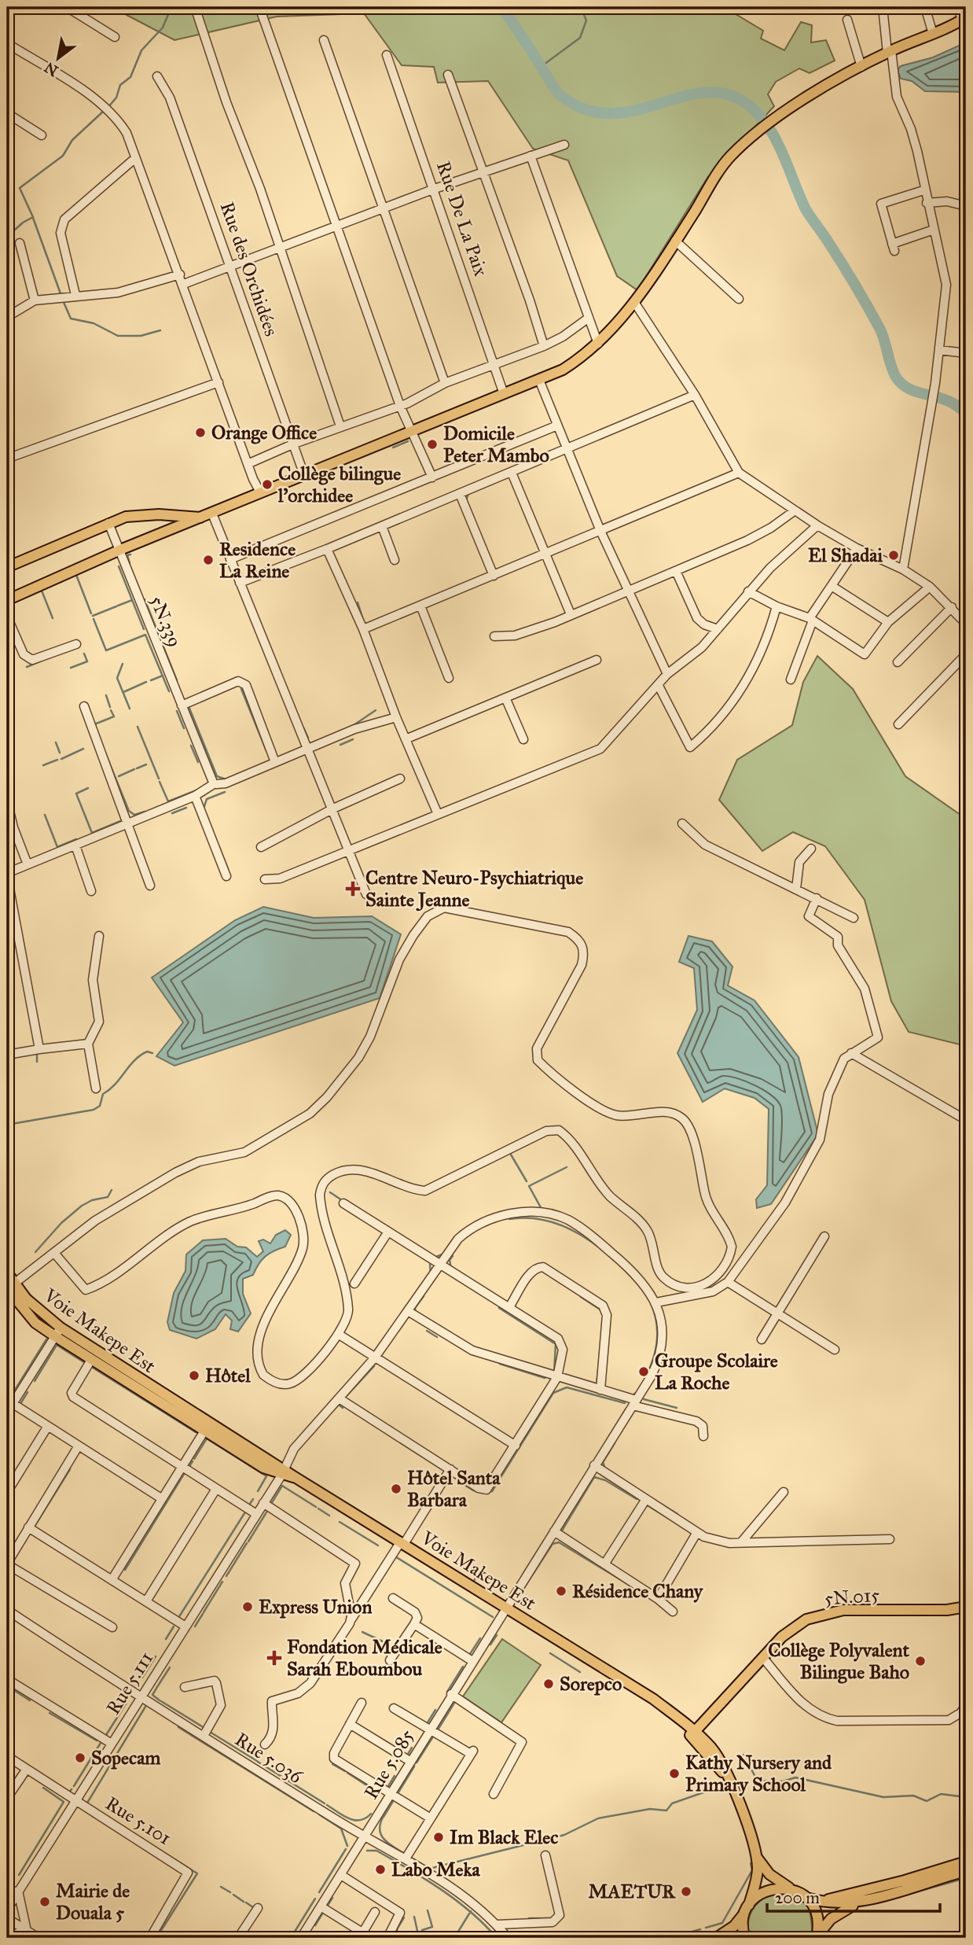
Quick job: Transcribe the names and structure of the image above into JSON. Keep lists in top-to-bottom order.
{
  "streets": {
    "main road": ["Voie Makepe Est", "5N.015"],
    "street": [
      "Rue De La Paix",
      "Rue des Orchidées",
      "5N.339",
      "Rue 5.111",
      "Rue 5.036",
      "Rue 5.085",
      "Rue 5.101"
    ]
  },
  "crossings": [
    ["Voie Makepe Est", "5N.015"],
    ["Voie Makepe Est", "Rue 5.111"],
    ["Voie Makepe Est", "Rue 5.085"],
    ["Rue 5.111", "Rue 5.036"],
    ["Rue 5.111", "Rue 5.085"],
    ["Rue 5.111", "Rue 5.101"],
    ["Rue 5.036", "Rue 5.085"]
  ],
  "places": {
    "other": [
      "Orange Office",
      "Domicile Peter Mambo",
      "Collège bilingue l'orchidee",
      "El Shadai",
      "Residence La Reine",
      "Groupe Scolaire La Roche",
      "Hôtel",
      "Hôtel Santa Barbara",
      "Résidence Chany",
      "Express Union",
      "Collège Polyvalent Bilingue Baho",
      "Sorepco",
      "Sopecam",
      "Kathy Nursery and Primary School",
      "Im Black Elec",
      "Labo Meka",
      "MAETUR",
      "Mairie de Douala 5"
    ],
    "health": ["Centre Neuro-Psychiatrique Sainte Jeanne", "Fondation Médicale Sarah Eboumbou"]
  },
  "scale_bar": "200 m",
  "north": "bottom left"
}
